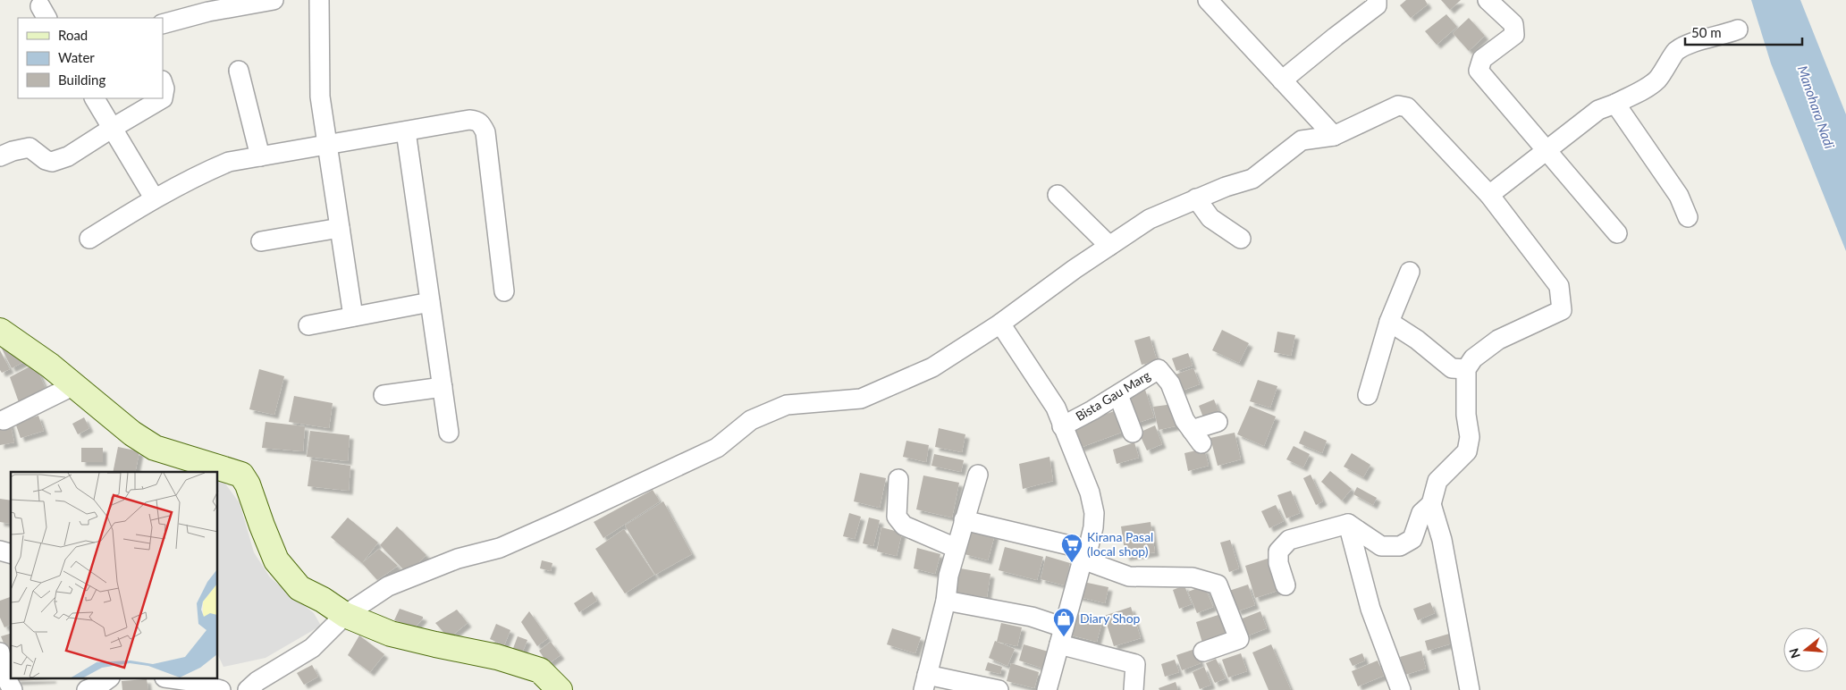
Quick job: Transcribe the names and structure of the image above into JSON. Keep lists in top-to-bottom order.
{
  "streets": {
    "street": ["Bista Gau Marg"]
  },
  "water": ["Manohara Nadi"],
  "places": {
    "supermarket": ["Kirana Pasal (local shop)"],
    "shop": ["Diary Shop"]
  },
  "legend": ["Road", "Water", "Building"],
  "scale_bar": "50 m",
  "north": "left"
}
